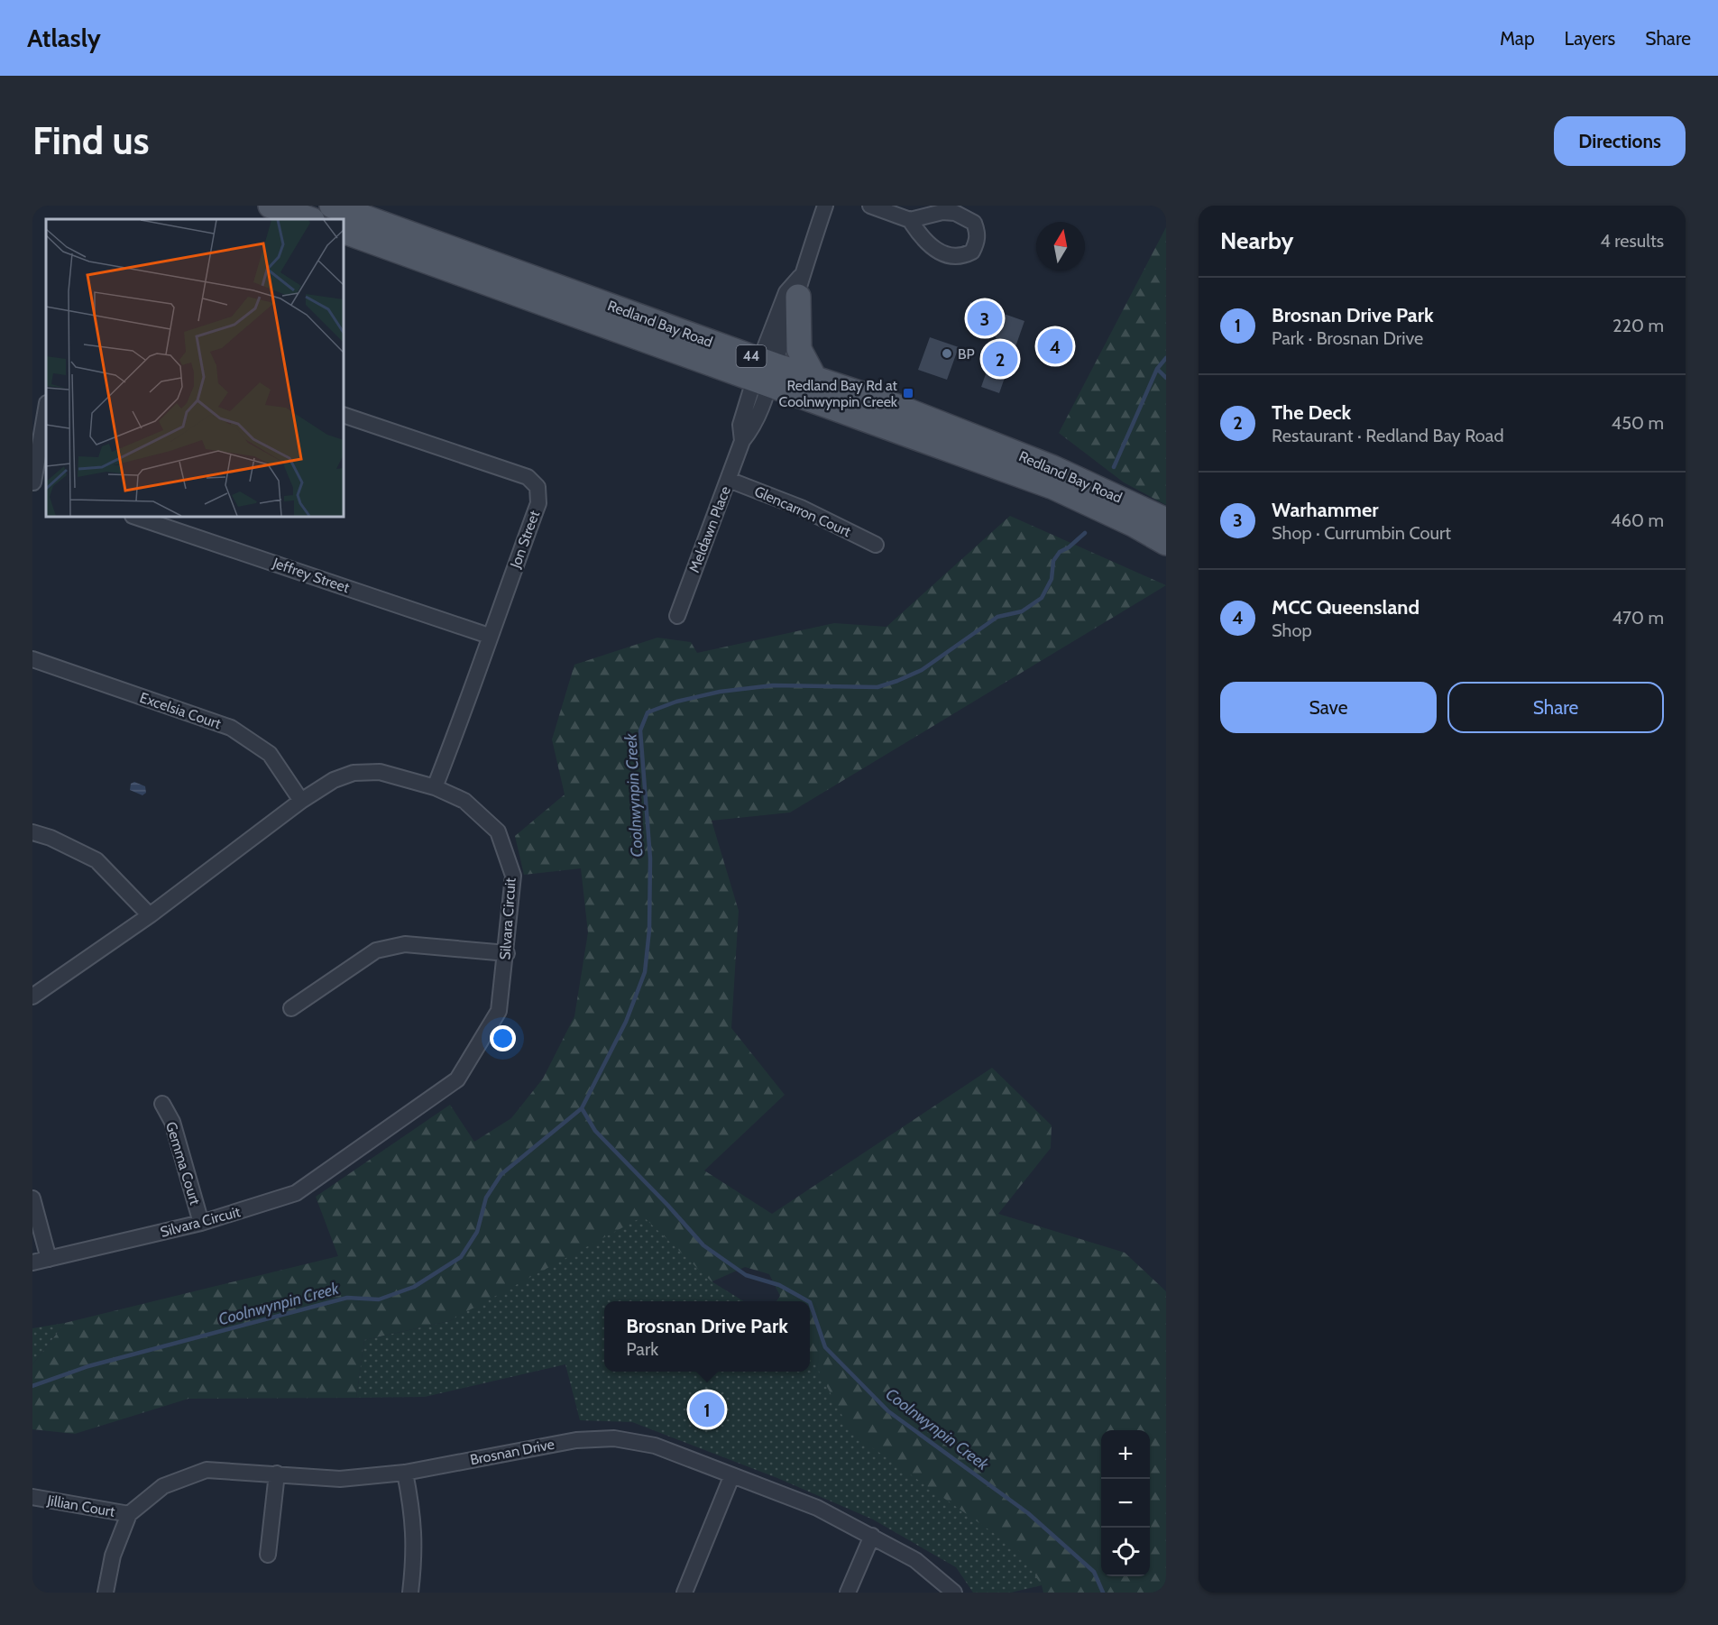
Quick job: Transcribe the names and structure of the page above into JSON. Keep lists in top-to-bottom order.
{
  "streets": {
    "main road": ["Redland Bay Road", "44"],
    "street": [
      "Glencarron Court",
      "Meldawn Place",
      "Jon Street",
      "Jeffrey Street",
      "Excelsia Court",
      "Silvara Circuit",
      "Gemma Court",
      "Brosnan Drive",
      "Jillian Court"
    ]
  },
  "crossings": [
    ["Redland Bay Road", "Meldawn Place"],
    ["Glencarron Court", "Meldawn Place"],
    ["Jon Street", "Jeffrey Street"],
    ["Jon Street", "Silvara Circuit"],
    ["Excelsia Court", "Silvara Circuit"],
    ["Silvara Circuit", "Gemma Court"],
    ["Brosnan Drive", "Jillian Court"]
  ],
  "water": ["Coolnwynpin Creek"],
  "places": {
    "other": ["BP"],
    "transit": ["Redland Bay Rd at Coolnwynpin Creek"]
  },
  "north": "top",
  "page": {
    "header": "Atlasly",
    "nav": ["Map", "Layers", "Share"],
    "buttons": [
      "Directions",
      ["Save", "Share"]
    ],
    "title": "Find us",
    "heading": ["Nearby", "4 results"],
    "list": [
      {
        "mark": "1",
        "name": "Brosnan Drive Park",
        "note": "Park · Brosnan Drive",
        "value": "220 m"
      },
      {
        "mark": "2",
        "name": "The Deck",
        "note": "Restaurant · Redland Bay Road",
        "value": "450 m"
      },
      {
        "mark": "3",
        "name": "Warhammer",
        "note": "Shop · Currumbin Court",
        "value": "460 m"
      },
      {
        "mark": "4",
        "name": "MCC Queensland",
        "note": "Shop",
        "value": "470 m"
      }
    ],
    "pins": [
      "3",
      "4",
      "2",
      "1"
    ],
    "popup": ["Brosnan Drive Park", "Park"],
    "map_buttons": ["+", "−"]
  }
}
